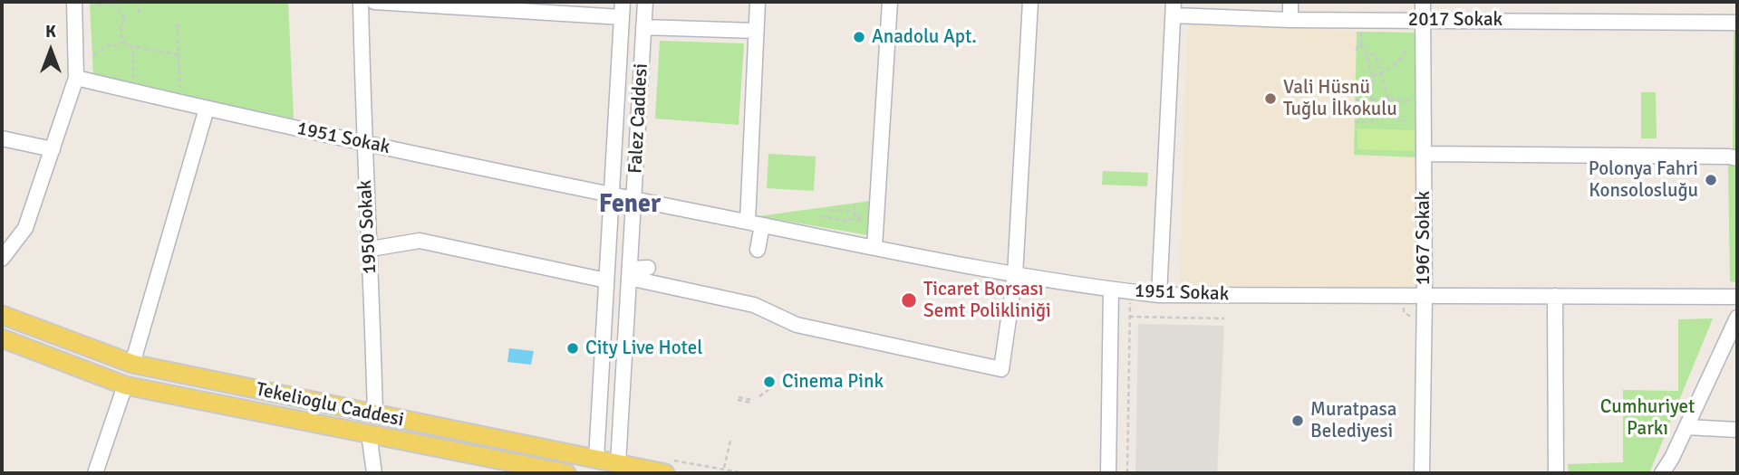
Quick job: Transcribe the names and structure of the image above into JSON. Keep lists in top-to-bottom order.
{
  "streets": {
    "main road": ["Tekelioglu Caddesi"],
    "street": [
      "2017 Sokak",
      "Falez Caddesi",
      "1951 Sokak",
      "1950 Sokak",
      "1967 Sokak"
    ]
  },
  "crossings": [
    ["2017 Sokak", "1967 Sokak"],
    ["Falez Caddesi", "1951 Sokak"],
    ["Falez Caddesi", "Tekelioglu Caddesi"],
    ["1951 Sokak", "1950 Sokak"],
    ["1951 Sokak", "1967 Sokak"],
    ["1950 Sokak", "Tekelioglu Caddesi"]
  ],
  "districts": ["Fener"],
  "parks": ["Cumhuriyet Parkı"],
  "places": [
    "Anadolu Apt.",
    "Vali Hüsnü Tuğlu İlkokulu",
    "Polonya Fahri Konsolosluğu",
    "Ticaret Borsası Semt Polikliniği",
    "City Live Hotel",
    "Cinema Pink",
    "Muratpasa Belediyesi"
  ],
  "north": "top"
}
